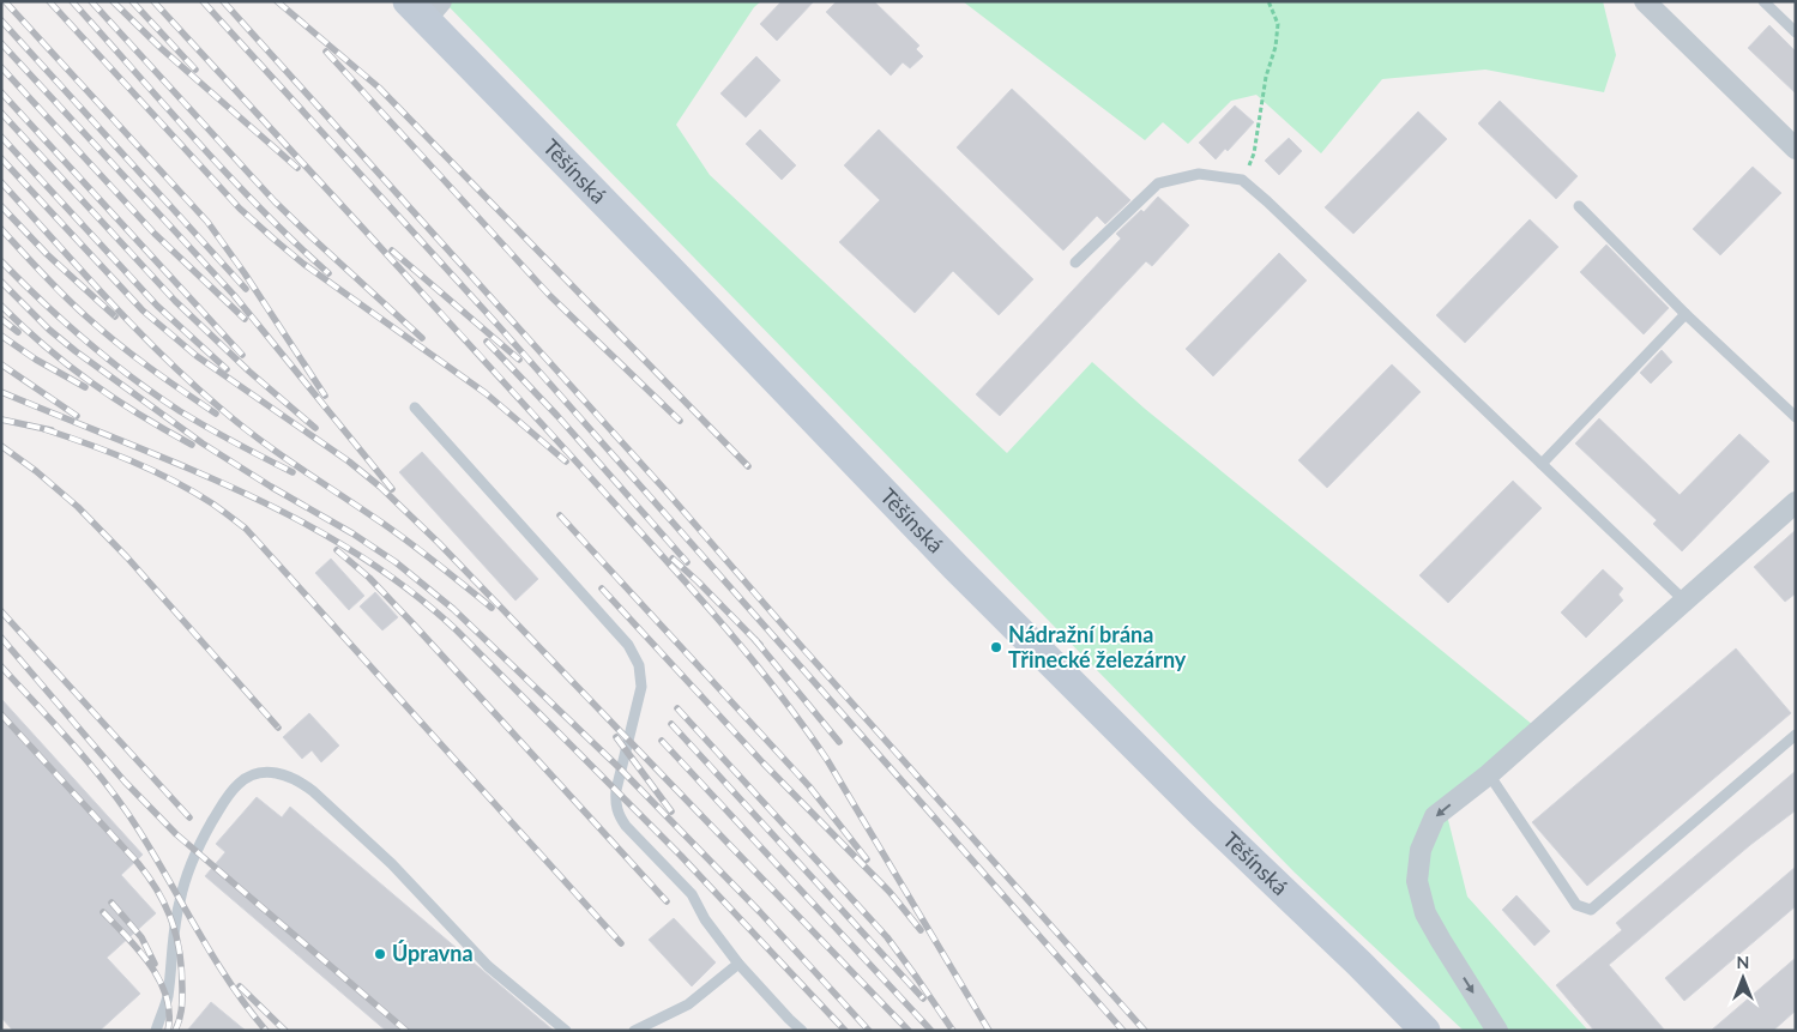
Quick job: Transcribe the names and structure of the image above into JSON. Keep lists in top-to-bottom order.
{
  "streets": {
    "main road": ["Těšínská"]
  },
  "places": ["Nádražní brána Třinecké železárny", "Úpravna"],
  "north": "top"
}
